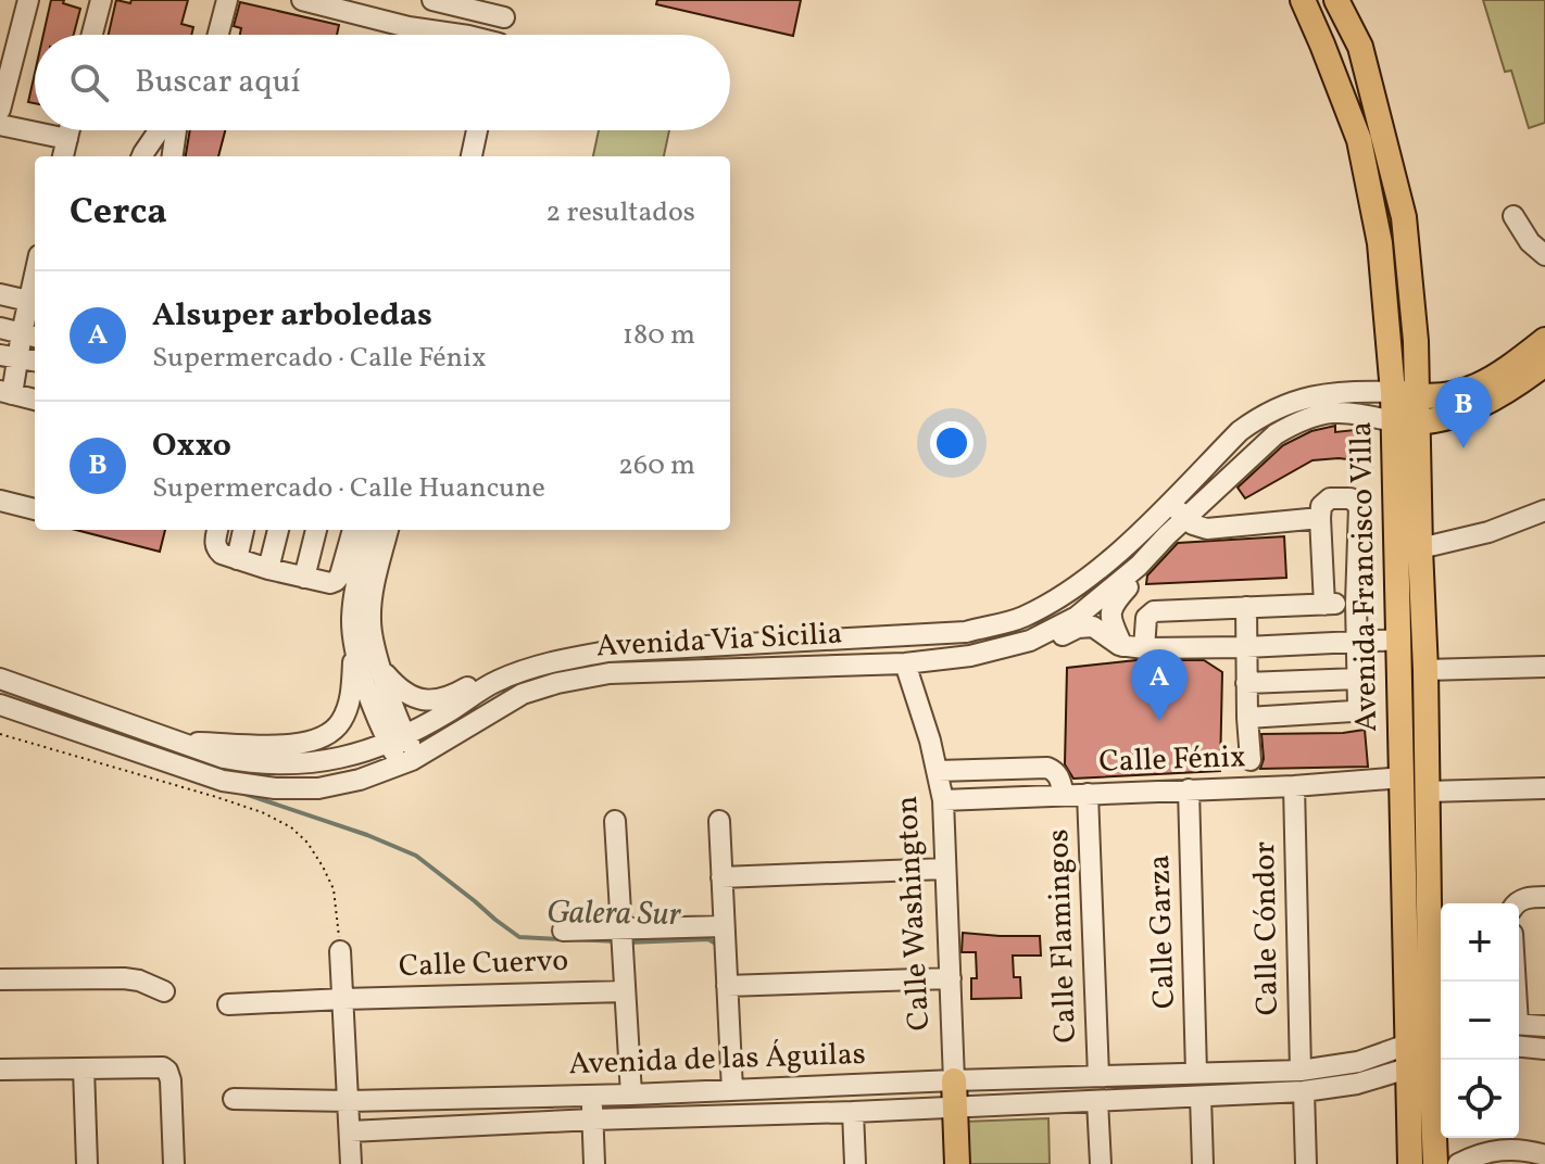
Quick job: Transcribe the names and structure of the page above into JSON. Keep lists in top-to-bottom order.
{
  "streets": {
    "main road": ["Avenida Francisco Villa", "Calle Washington"],
    "street": [
      "Avenida Via Sicilia",
      "Calle Fénix",
      "Calle Cóndor",
      "Calle Garza",
      "Calle Flamingos",
      "Calle Cuervo",
      "Avenida de las Águilas"
    ]
  },
  "crossings": [
    ["Avenida Francisco Villa", "Avenida Via Sicilia"],
    ["Avenida Francisco Villa", "Calle Fénix"],
    ["Avenida Francisco Villa", "Avenida de las Águilas"],
    ["Avenida Via Sicilia", "Calle Washington"],
    ["Calle Fénix", "Calle Washington"],
    ["Calle Fénix", "Calle Cóndor"],
    ["Calle Fénix", "Calle Garza"],
    ["Calle Fénix", "Calle Flamingos"],
    ["Calle Washington", "Avenida de las Águilas"],
    ["Calle Cóndor", "Avenida de las Águilas"],
    ["Calle Garza", "Avenida de las Águilas"],
    ["Calle Flamingos", "Avenida de las Águilas"]
  ],
  "water": ["Galera Sur"],
  "page": {
    "search": "Buscar aquí",
    "heading": ["Cerca", "2 resultados"],
    "list": [
      {
        "mark": "A",
        "name": "Alsuper arboledas",
        "note": "Supermercado · Calle Fénix",
        "value": "180 m"
      },
      {
        "mark": "B",
        "name": "Oxxo",
        "note": "Supermercado · Calle Huancune",
        "value": "260 m"
      }
    ],
    "pins": ["B", "A"],
    "map_buttons": ["+", "−"]
  }
}
